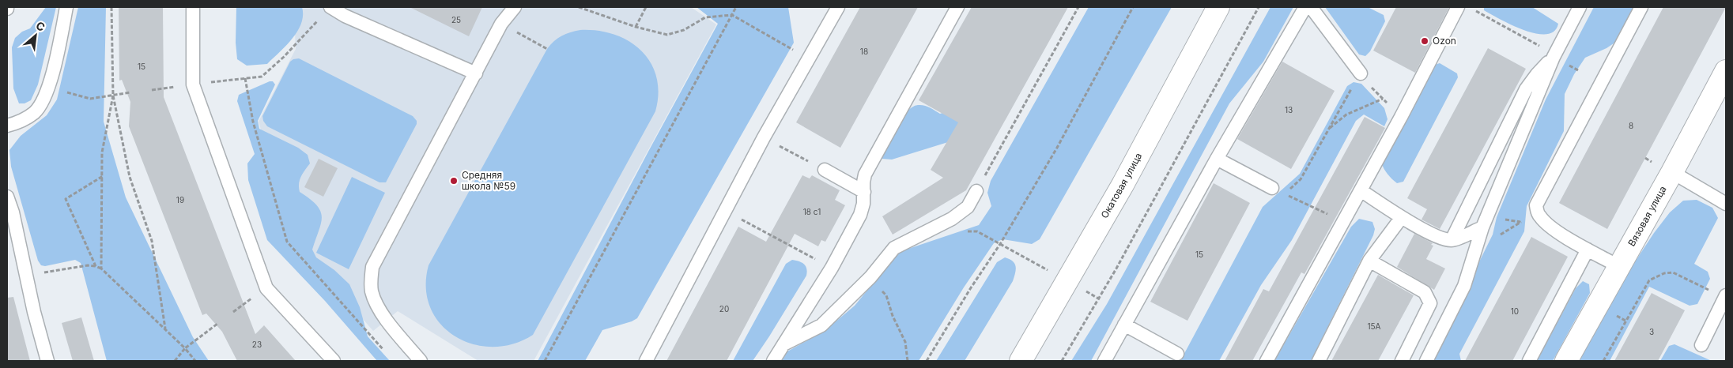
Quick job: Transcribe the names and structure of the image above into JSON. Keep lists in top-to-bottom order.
{
  "streets": {
    "main road": ["Окатовая улица", "Вязовая улица"]
  },
  "places": ["Ozon", "Средняя школа №59"],
  "house_numbers": [
    "25",
    "18",
    "15",
    "13",
    "8",
    "19",
    "18 с1",
    "15",
    "20",
    "10",
    "15А",
    "3",
    "23"
  ],
  "north": "top right"
}
